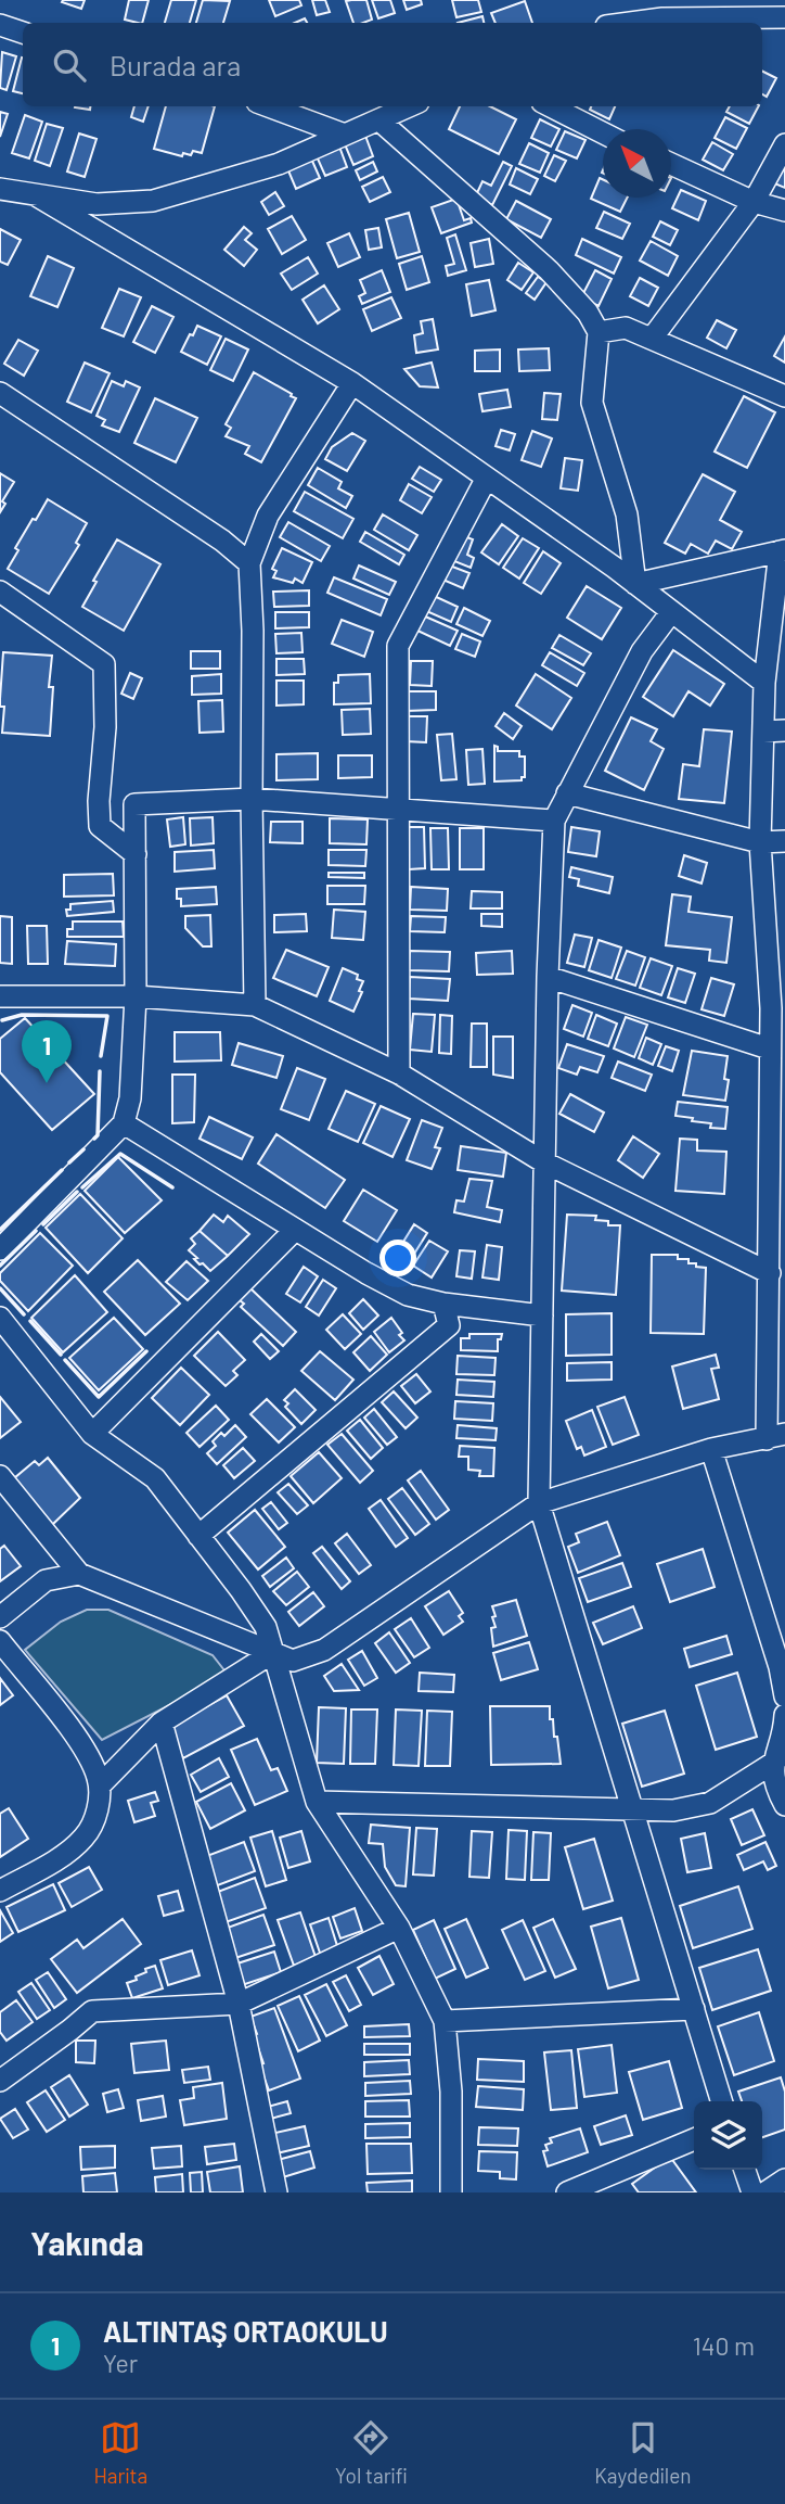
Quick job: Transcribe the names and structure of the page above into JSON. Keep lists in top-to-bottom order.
{
  "north": "top left",
  "page": {
    "search": "Burada ara",
    "pins": "1",
    "heading": "Yakında",
    "list": [
      {
        "mark": "1",
        "name": "ALTINTAŞ ORTAOKULU",
        "note": "Yer",
        "value": "140 m"
      }
    ],
    "nav": ["Harita", "Yol tarifi", "Kaydedilen"]
  }
}
